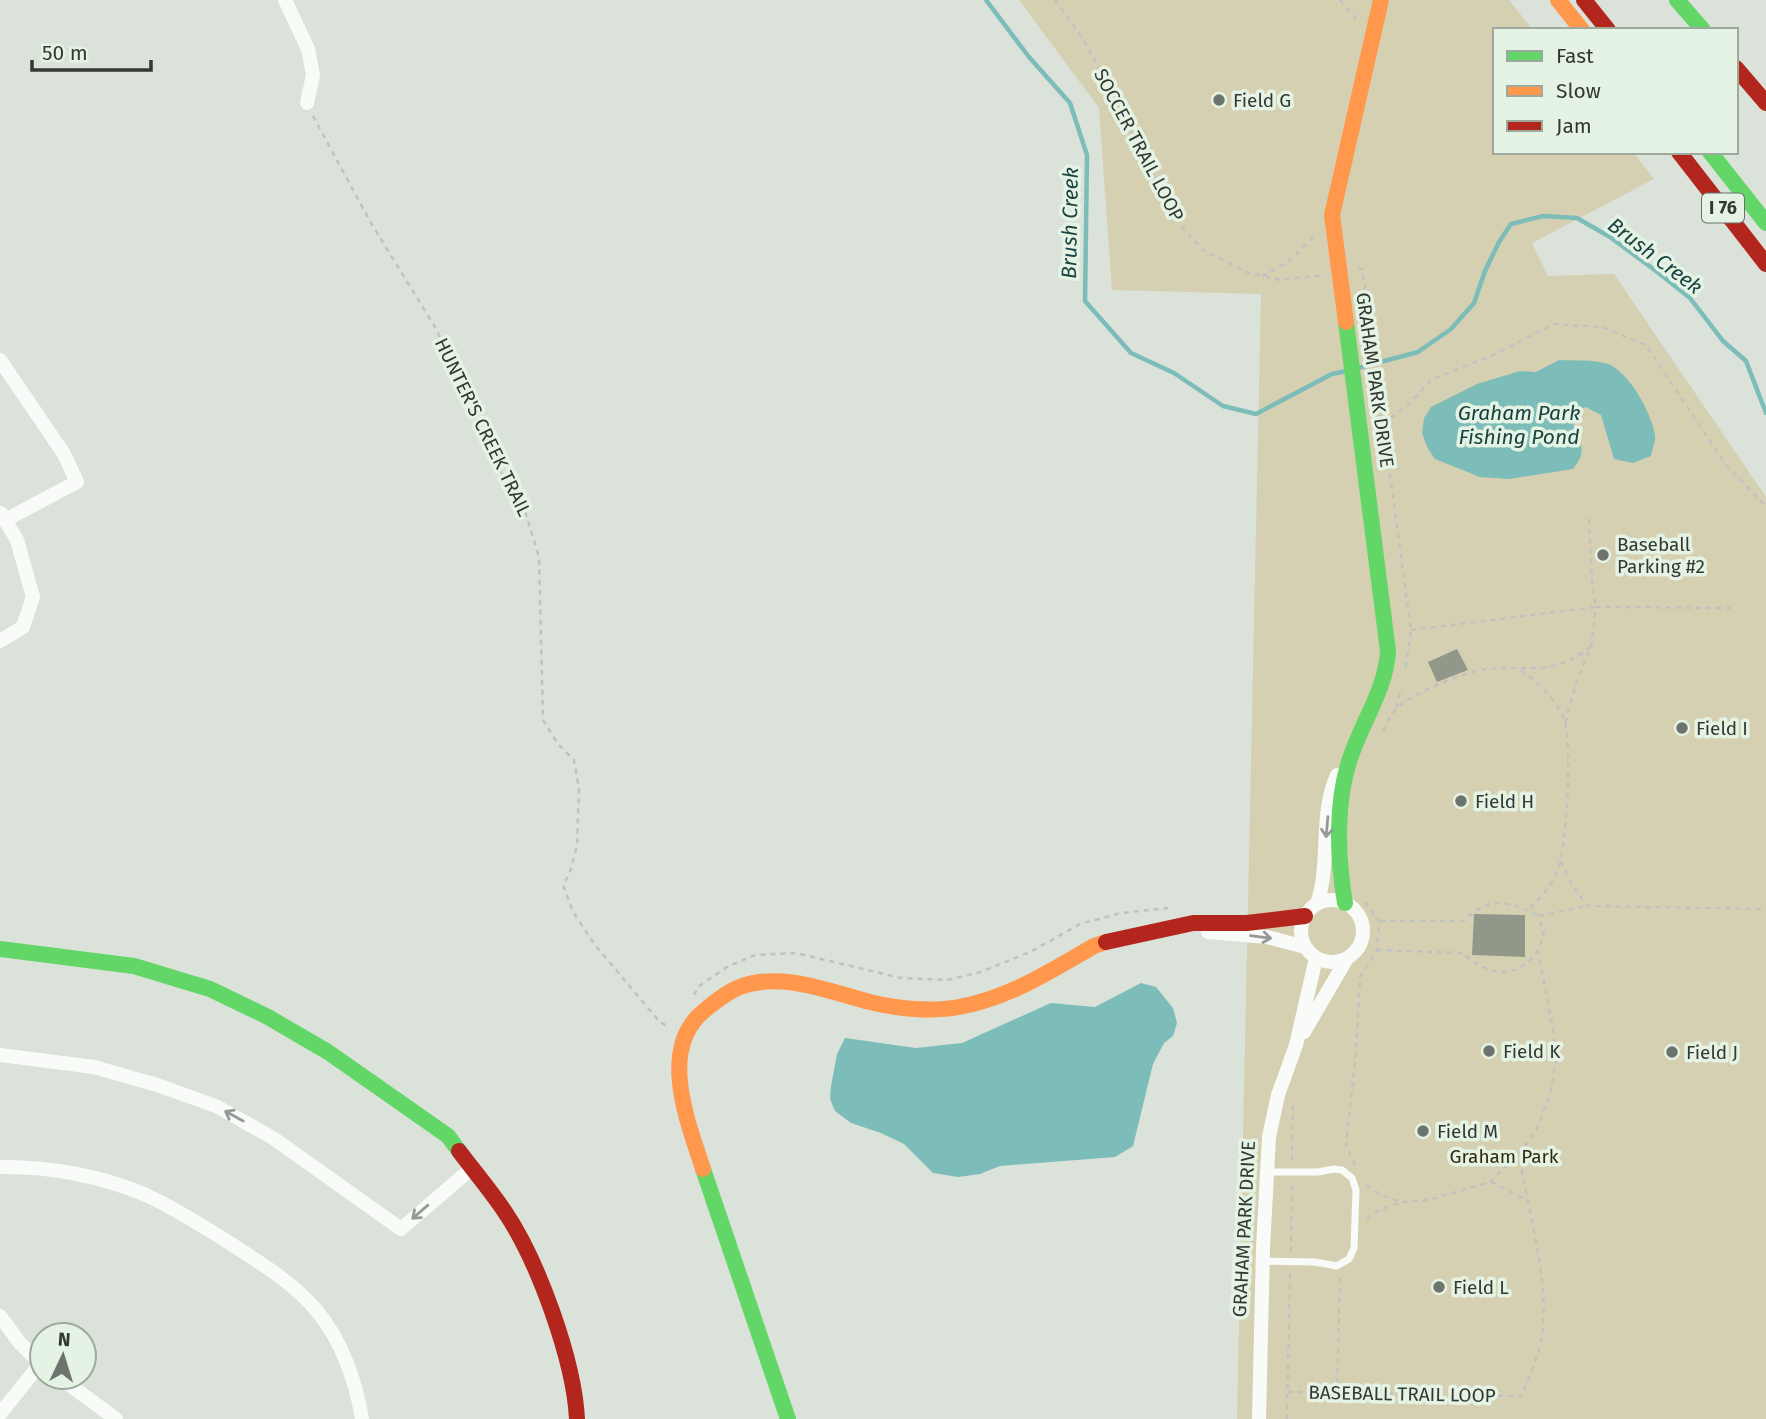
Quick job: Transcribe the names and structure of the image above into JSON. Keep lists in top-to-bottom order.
{
  "streets": {
    "main road": ["I 76", "GRAHAM PARK DRIVE"],
    "path": ["SOCCER TRAIL LOOP", "HUNTER'S CREEK TRAIL", "BASEBALL TRAIL LOOP"]
  },
  "water": ["Brush Creek", "Graham Park Fishing Pond"],
  "parks": ["Graham Park"],
  "places": [
    "Field G",
    "Baseball Parking #2",
    "Field I",
    "Field H",
    "Field K",
    "Field J",
    "Field M",
    "Field L"
  ],
  "legend": ["Fast", "Slow", "Jam"],
  "scale_bar": "50 m",
  "north": "top"
}
